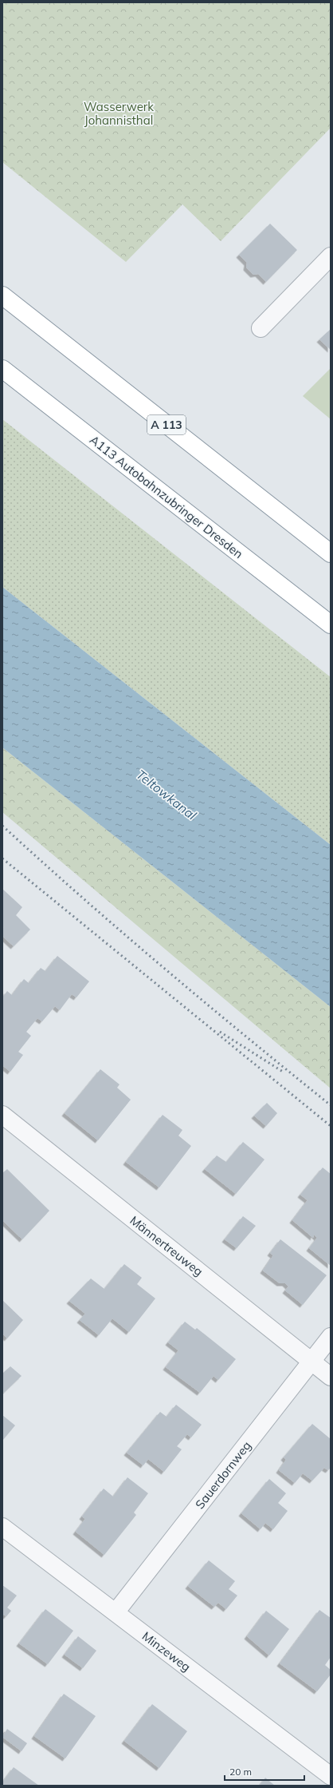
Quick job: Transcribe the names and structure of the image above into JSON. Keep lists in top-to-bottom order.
{
  "streets": {
    "highway": ["A 113", "A113 Autobahnzubringer Dresden"],
    "street": ["Männertreuweg", "Sauerdornweg", "Minzeweg"]
  },
  "crossings": [
    ["Männertreuweg", "Sauerdornweg"],
    ["Sauerdornweg", "Minzeweg"]
  ],
  "water": ["Teltowkanal"],
  "parks": ["Wasserwerk Johannisthal"],
  "scale_bar": "20 m"
}
